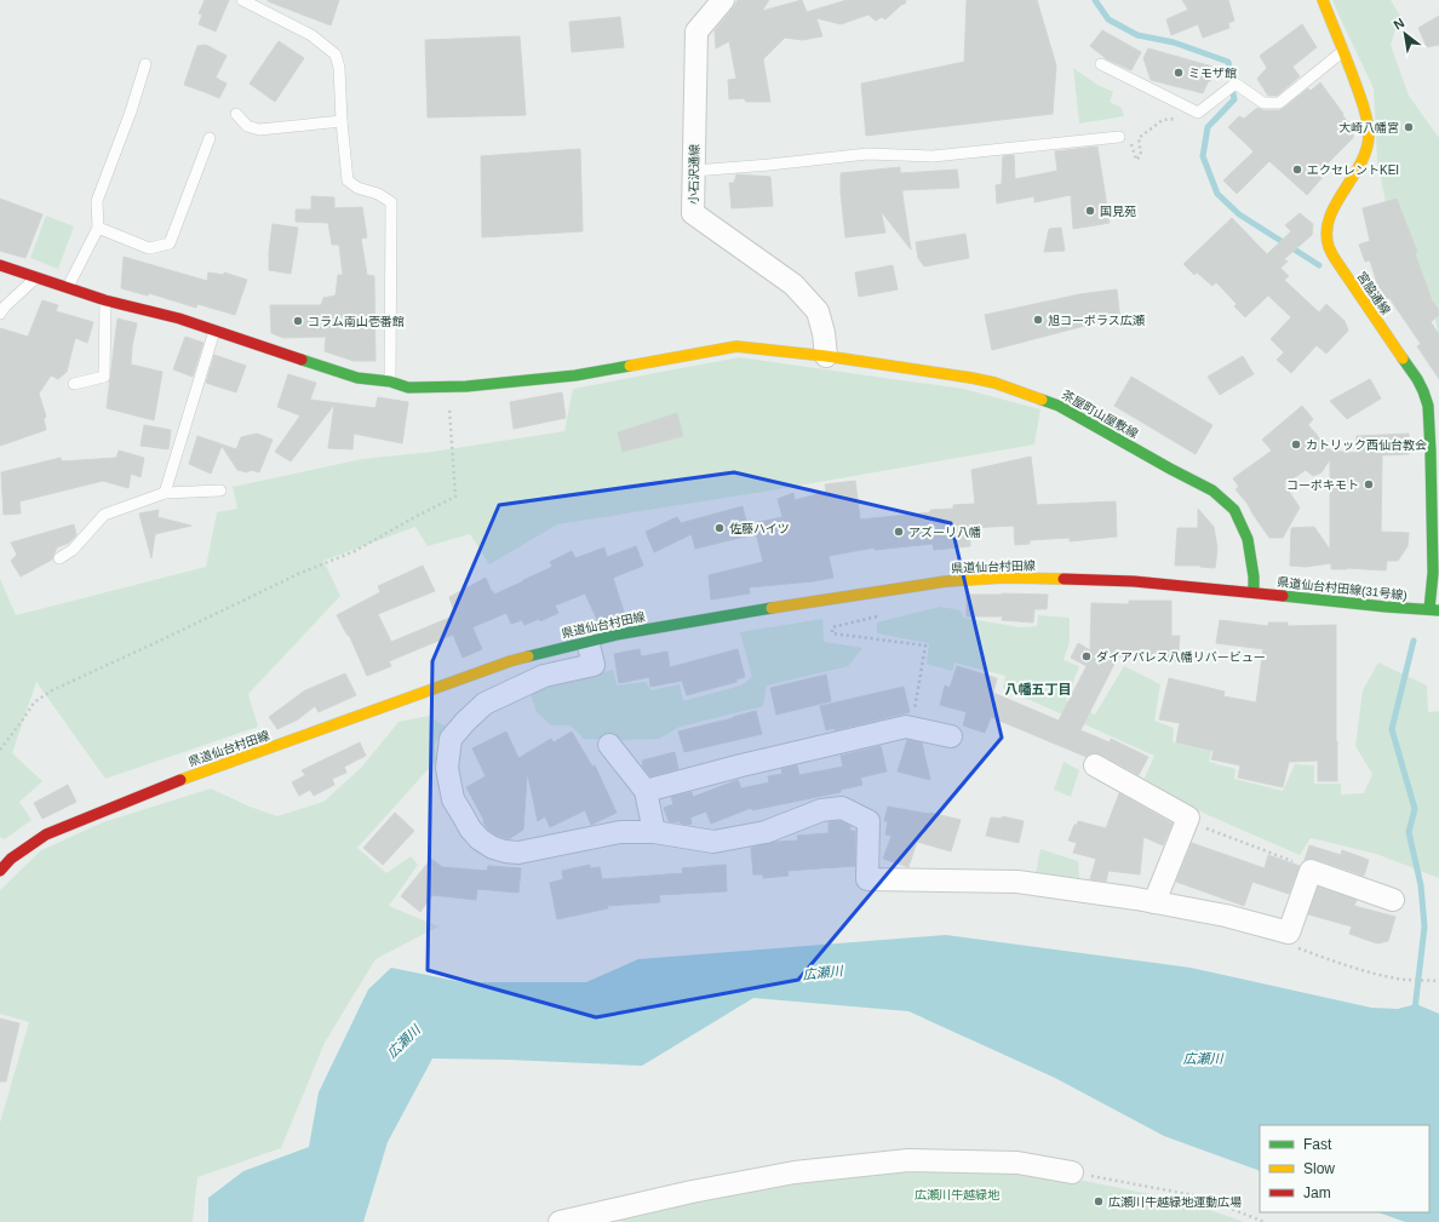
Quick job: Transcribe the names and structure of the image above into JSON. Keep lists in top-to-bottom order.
{
  "streets": {
    "street": [
      "小石沢通線",
      "宮脇通線",
      "茶屋町山屋敷線",
      "県道仙台村田線",
      "県道仙台村田線(31号線)"
    ]
  },
  "crossings": [
    ["小石沢通線", "茶屋町山屋敷線"],
    ["宮脇通線", "県道仙台村田線(31号線)"],
    ["茶屋町山屋敷線", "県道仙台村田線"],
    ["茶屋町山屋敷線", "県道仙台村田線(31号線)"],
    ["県道仙台村田線", "県道仙台村田線(31号線)"]
  ],
  "districts": ["八幡五丁目"],
  "water": ["広瀬川"],
  "parks": ["広瀬川牛越緑地"],
  "places": [
    "ミモザ館",
    "大崎八幡宮",
    "エクセレントKEI",
    "国見苑",
    "旭コーポラス広瀬",
    "コラム南山壱番館",
    "カトリック西仙台教会",
    "コーポキモト",
    "佐藤ハイツ",
    "アズーリ八幡",
    "ダイアパレス八幡リバービュー",
    "広瀬川牛越緑地運動広場"
  ],
  "legend": ["Fast", "Slow", "Jam"],
  "north": "top left"
}
